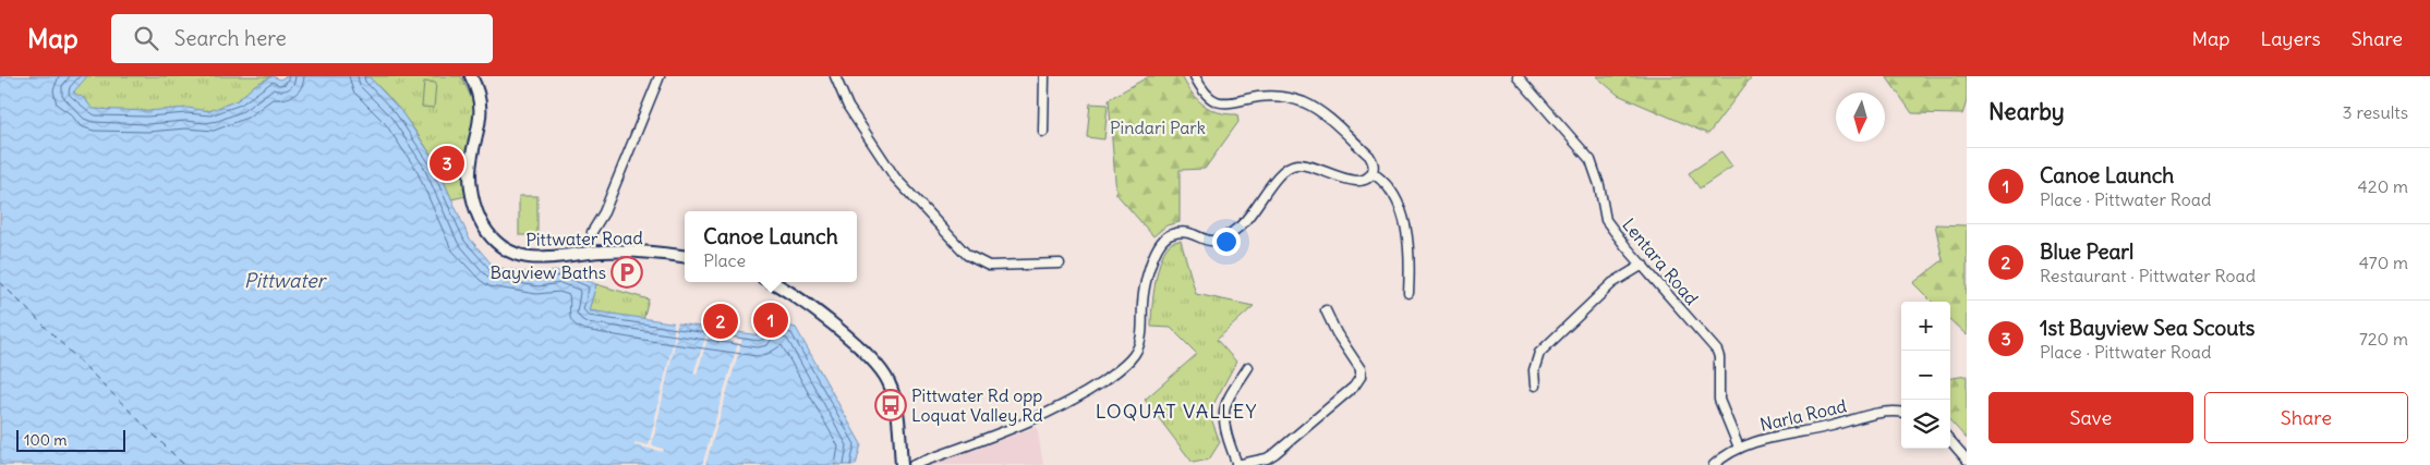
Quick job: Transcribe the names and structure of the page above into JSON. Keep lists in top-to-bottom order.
{
  "streets": {
    "main road": ["Pittwater Road"],
    "street": ["Lentara Road", "Narla Road"]
  },
  "crossings": [
    ["Lentara Road", "Narla Road"]
  ],
  "districts": ["LOQUAT VALLEY"],
  "water": ["Pittwater"],
  "parks": ["Pindari Park"],
  "places": {
    "parking": ["Bayview Baths"],
    "bus stop": ["Pittwater Rd opp Loquat Valley Rd"]
  },
  "scale_bar": "100 m",
  "north": "bottom",
  "page": {
    "header": "Map",
    "search": "Search here",
    "nav": ["Map", "Layers", "Share"],
    "heading": ["Nearby", "3 results"],
    "pins": ["3", "1", "2"],
    "list": [
      {
        "mark": "1",
        "name": "Canoe Launch",
        "note": "Place · Pittwater Road",
        "value": "420 m"
      },
      {
        "mark": "2",
        "name": "Blue Pearl",
        "note": "Restaurant · Pittwater Road",
        "value": "470 m"
      },
      {
        "mark": "3",
        "name": "1st Bayview Sea Scouts",
        "note": "Place · Pittwater Road",
        "value": "720 m"
      }
    ],
    "popup": ["Canoe Launch", "Place"],
    "map_buttons": ["+", "−"],
    "buttons": ["Save", "Share"],
    "scale": "100 m"
  }
}
